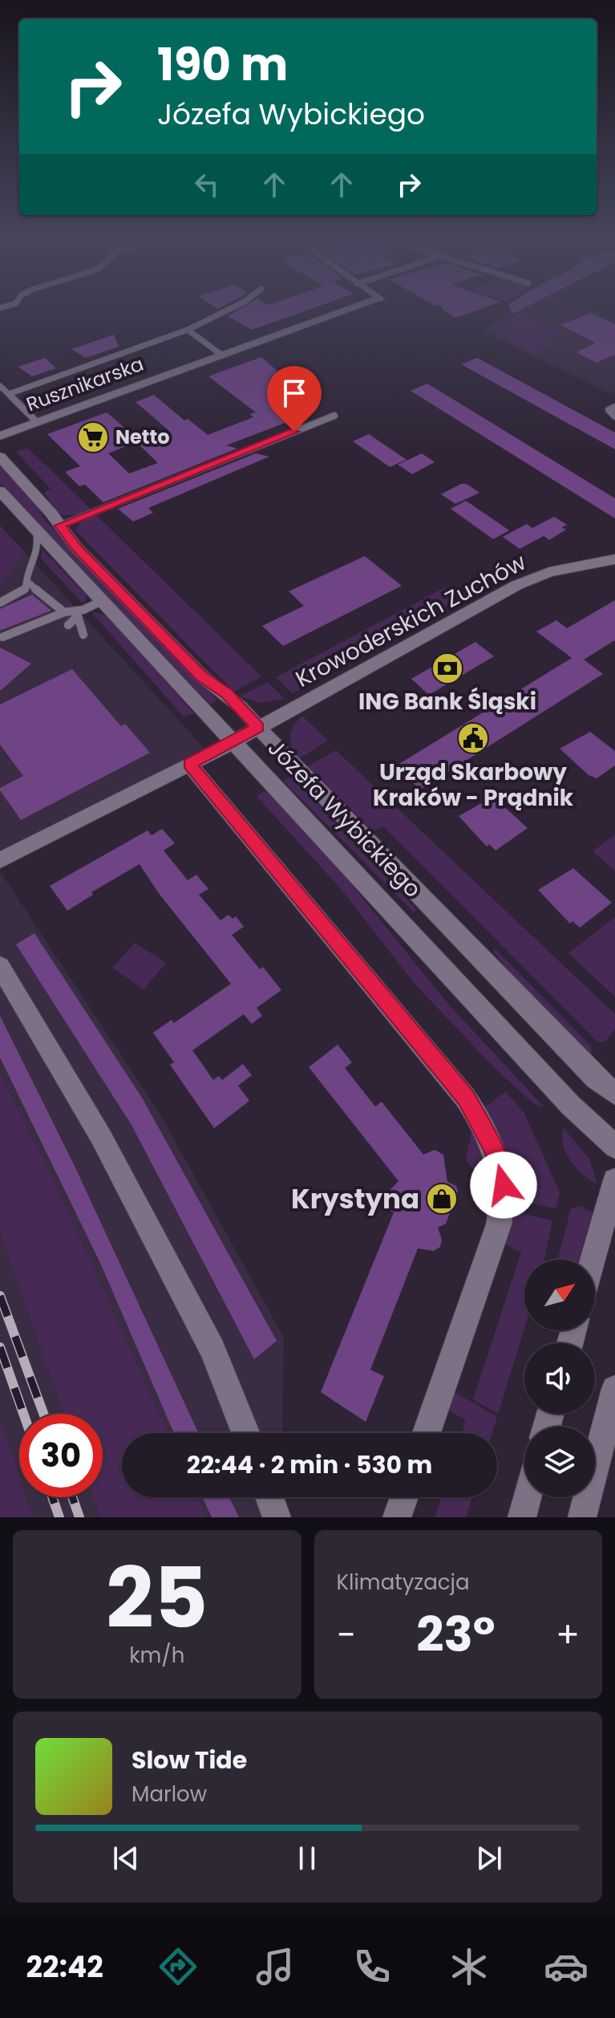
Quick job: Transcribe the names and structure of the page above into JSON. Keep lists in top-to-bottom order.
{
  "streets": {
    "street": ["Rusznikarska", "Krowoderskich Zuchów", "Józefa Wybickiego"]
  },
  "crossings": [
    ["Krowoderskich Zuchów", "Józefa Wybickiego"]
  ],
  "places": {
    "supermarket": ["Netto"],
    "bank": ["ING Bank Śląski"],
    "public building": ["Urząd Skarbowy Kraków - Prądnik"],
    "shop": ["Krystyna"]
  },
  "north": "top right",
  "page": {
    "turn": ["190 m", "Józefa Wybickiego"],
    "limit": "30",
    "trip": "22:44 · 2 min · 530 m",
    "tile": [
      ["25", "km/h"],
      "Klimatyzacja"
    ],
    "heat": ["−", "23°", "+"],
    "song": ["Slow Tide", "Marlow"],
    "tabs": "22:42"
  }
}
